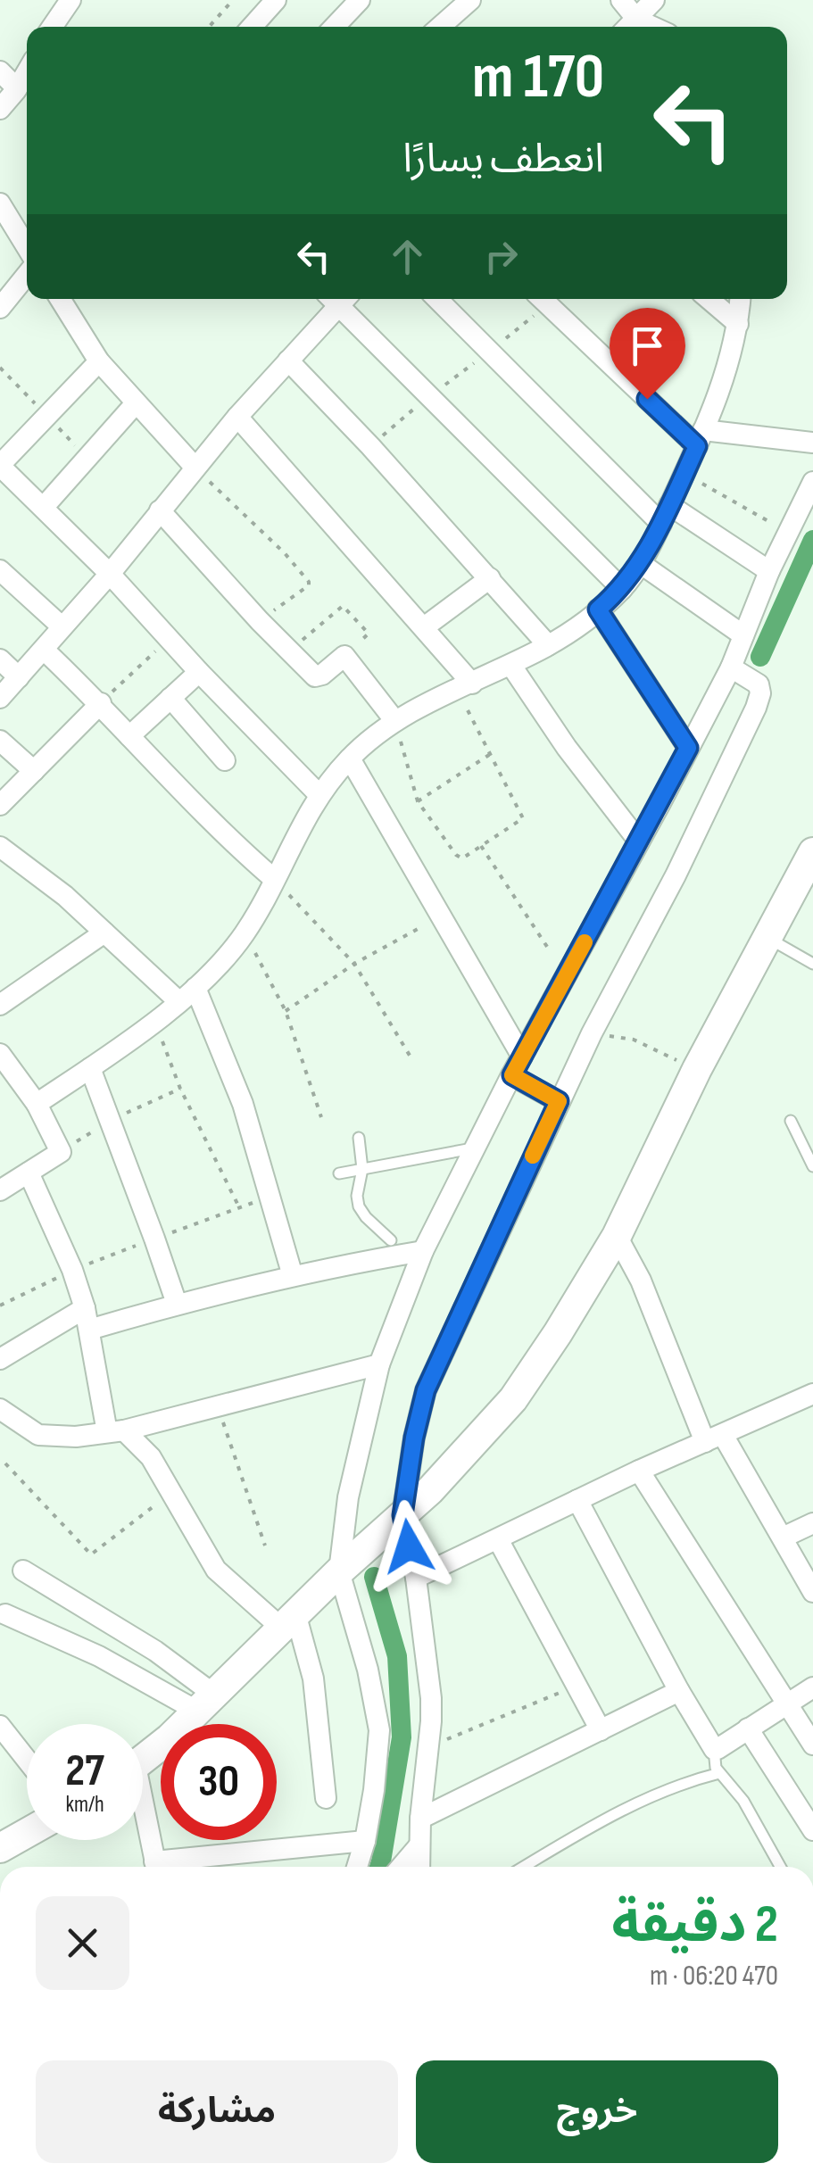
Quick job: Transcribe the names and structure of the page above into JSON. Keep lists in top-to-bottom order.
{
  "page": {
    "turn": ["170 m", "انعطف يسارًا"],
    "speed": "27 km/h",
    "limit": "30",
    "heading": ["2 دقيقة", "470 m · 06:20"],
    "buttons": ["خروج", "مشاركة"]
  }
}
